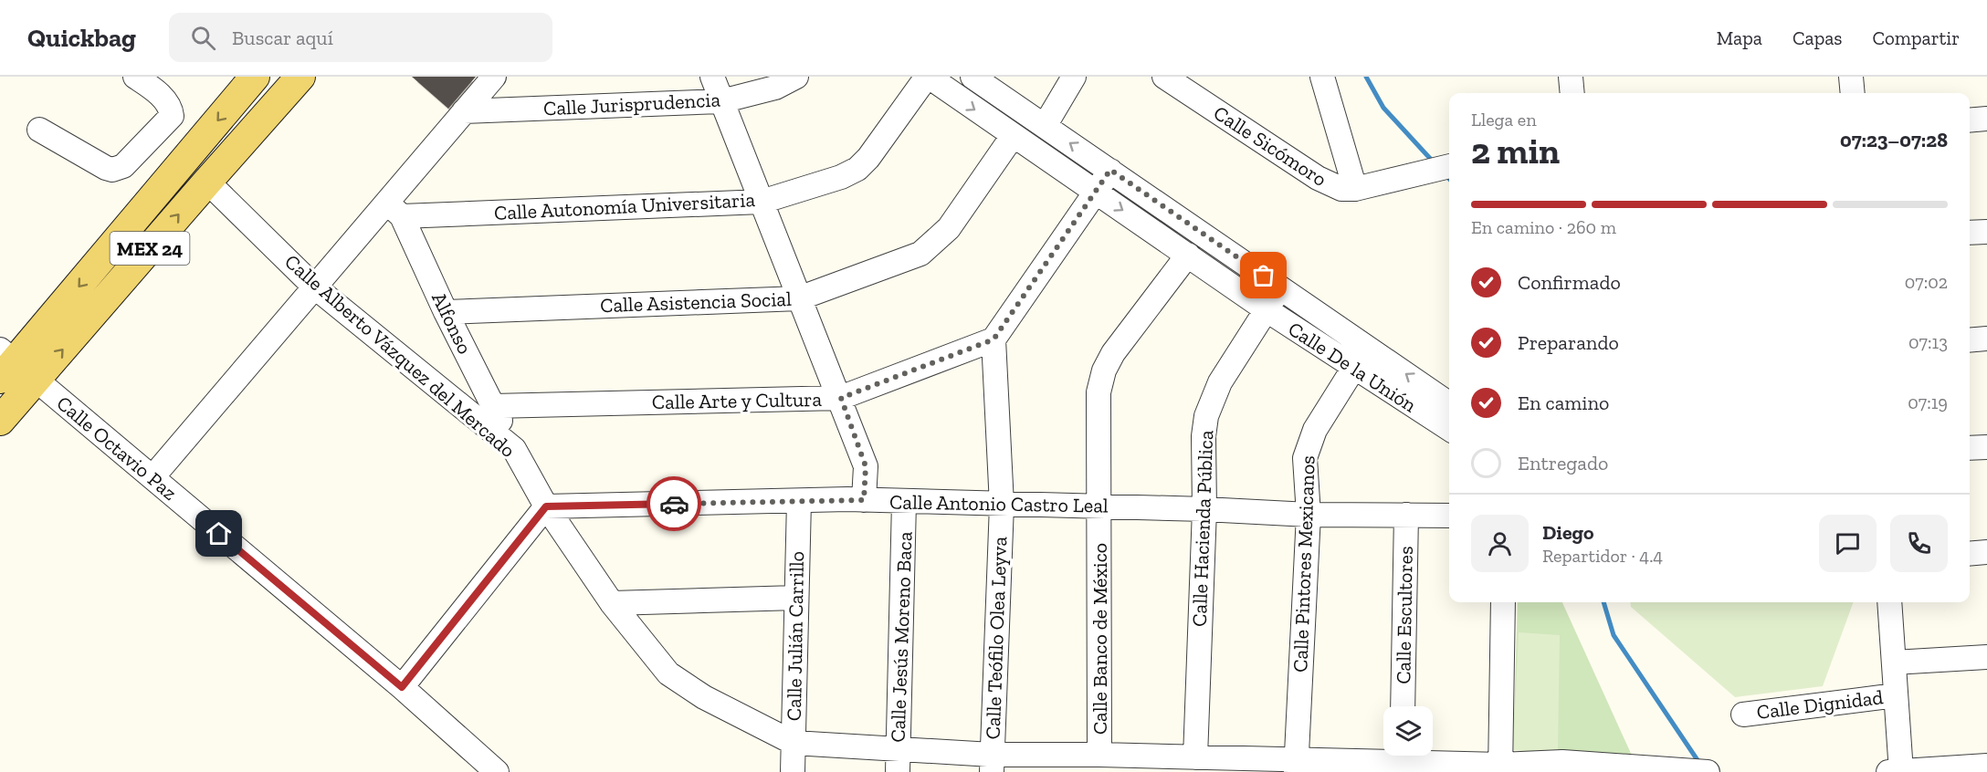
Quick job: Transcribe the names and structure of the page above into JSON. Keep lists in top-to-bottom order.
{
  "streets": {
    "main road": ["MEX 24"],
    "street": [
      "Calle Jurisprudencia",
      "Calle Sicómoro",
      "Calle Autonomía Universitaria",
      "Calle Asistencia Social",
      "Alfonso",
      "Calle Alberto Vázquez del Mercado",
      "Calle De la Unión",
      "Calle Arte y Cultura",
      "Calle Octavio Paz",
      "Calle Antonio Castro Leal",
      "Calle Hacienda Pública",
      "Calle Pintores Mexicanos",
      "Calle Escultores",
      "Calle Julián Carrillo",
      "Calle Jesús Moreno Baca",
      "Calle Teófilo Olea Leyva",
      "Calle Banco de México",
      "Calle Dignidad"
    ]
  },
  "crossings": [
    ["Calle Autonomía Universitaria", "Alfonso"],
    ["Calle Autonomía Universitaria", "Calle De la Unión"],
    ["MEX 24", "Calle Alberto Vázquez del Mercado"],
    ["MEX 24", "Calle Octavio Paz"],
    ["Calle Asistencia Social", "Alfonso"],
    ["Calle Asistencia Social", "Calle De la Unión"],
    ["Alfonso", "Calle Alberto Vázquez del Mercado"],
    ["Alfonso", "Calle Arte y Cultura"],
    ["Calle Alberto Vázquez del Mercado", "Calle Antonio Castro Leal"],
    ["Calle Alberto Vázquez del Mercado", "Calle Hacienda Pública"],
    ["Calle Alberto Vázquez del Mercado", "Calle Pintores Mexicanos"],
    ["Calle Alberto Vázquez del Mercado", "Calle Julián Carrillo"],
    ["Calle Alberto Vázquez del Mercado", "Calle Jesús Moreno Baca"],
    ["Calle Alberto Vázquez del Mercado", "Calle Teófilo Olea Leyva"],
    ["Calle Alberto Vázquez del Mercado", "Calle Banco de México"],
    ["Calle De la Unión", "Calle Hacienda Pública"],
    ["Calle De la Unión", "Calle Pintores Mexicanos"],
    ["Calle De la Unión", "Calle Banco de México"],
    ["Calle Arte y Cultura", "Calle Teófilo Olea Leyva"],
    ["Calle Antonio Castro Leal", "Calle Hacienda Pública"],
    ["Calle Antonio Castro Leal", "Calle Pintores Mexicanos"],
    ["Calle Antonio Castro Leal", "Calle Escultores"],
    ["Calle Antonio Castro Leal", "Calle Julián Carrillo"],
    ["Calle Antonio Castro Leal", "Calle Jesús Moreno Baca"],
    ["Calle Antonio Castro Leal", "Calle Teófilo Olea Leyva"],
    ["Calle Antonio Castro Leal", "Calle Banco de México"]
  ],
  "page": {
    "header": "Quickbag",
    "search": "Buscar aquí",
    "nav": ["Mapa", "Capas", "Compartir"],
    "heading": ["2 min", "Llega en", "07:23–07:28"],
    "panel": ["Diego", "Repartidor · 4.4"],
    "bar": "En camino · 260 m",
    "list": [
      ["Confirmado", "07:02"],
      ["Preparando", "07:13"],
      ["En camino", "07:19"],
      "Entregado"
    ]
  }
}
